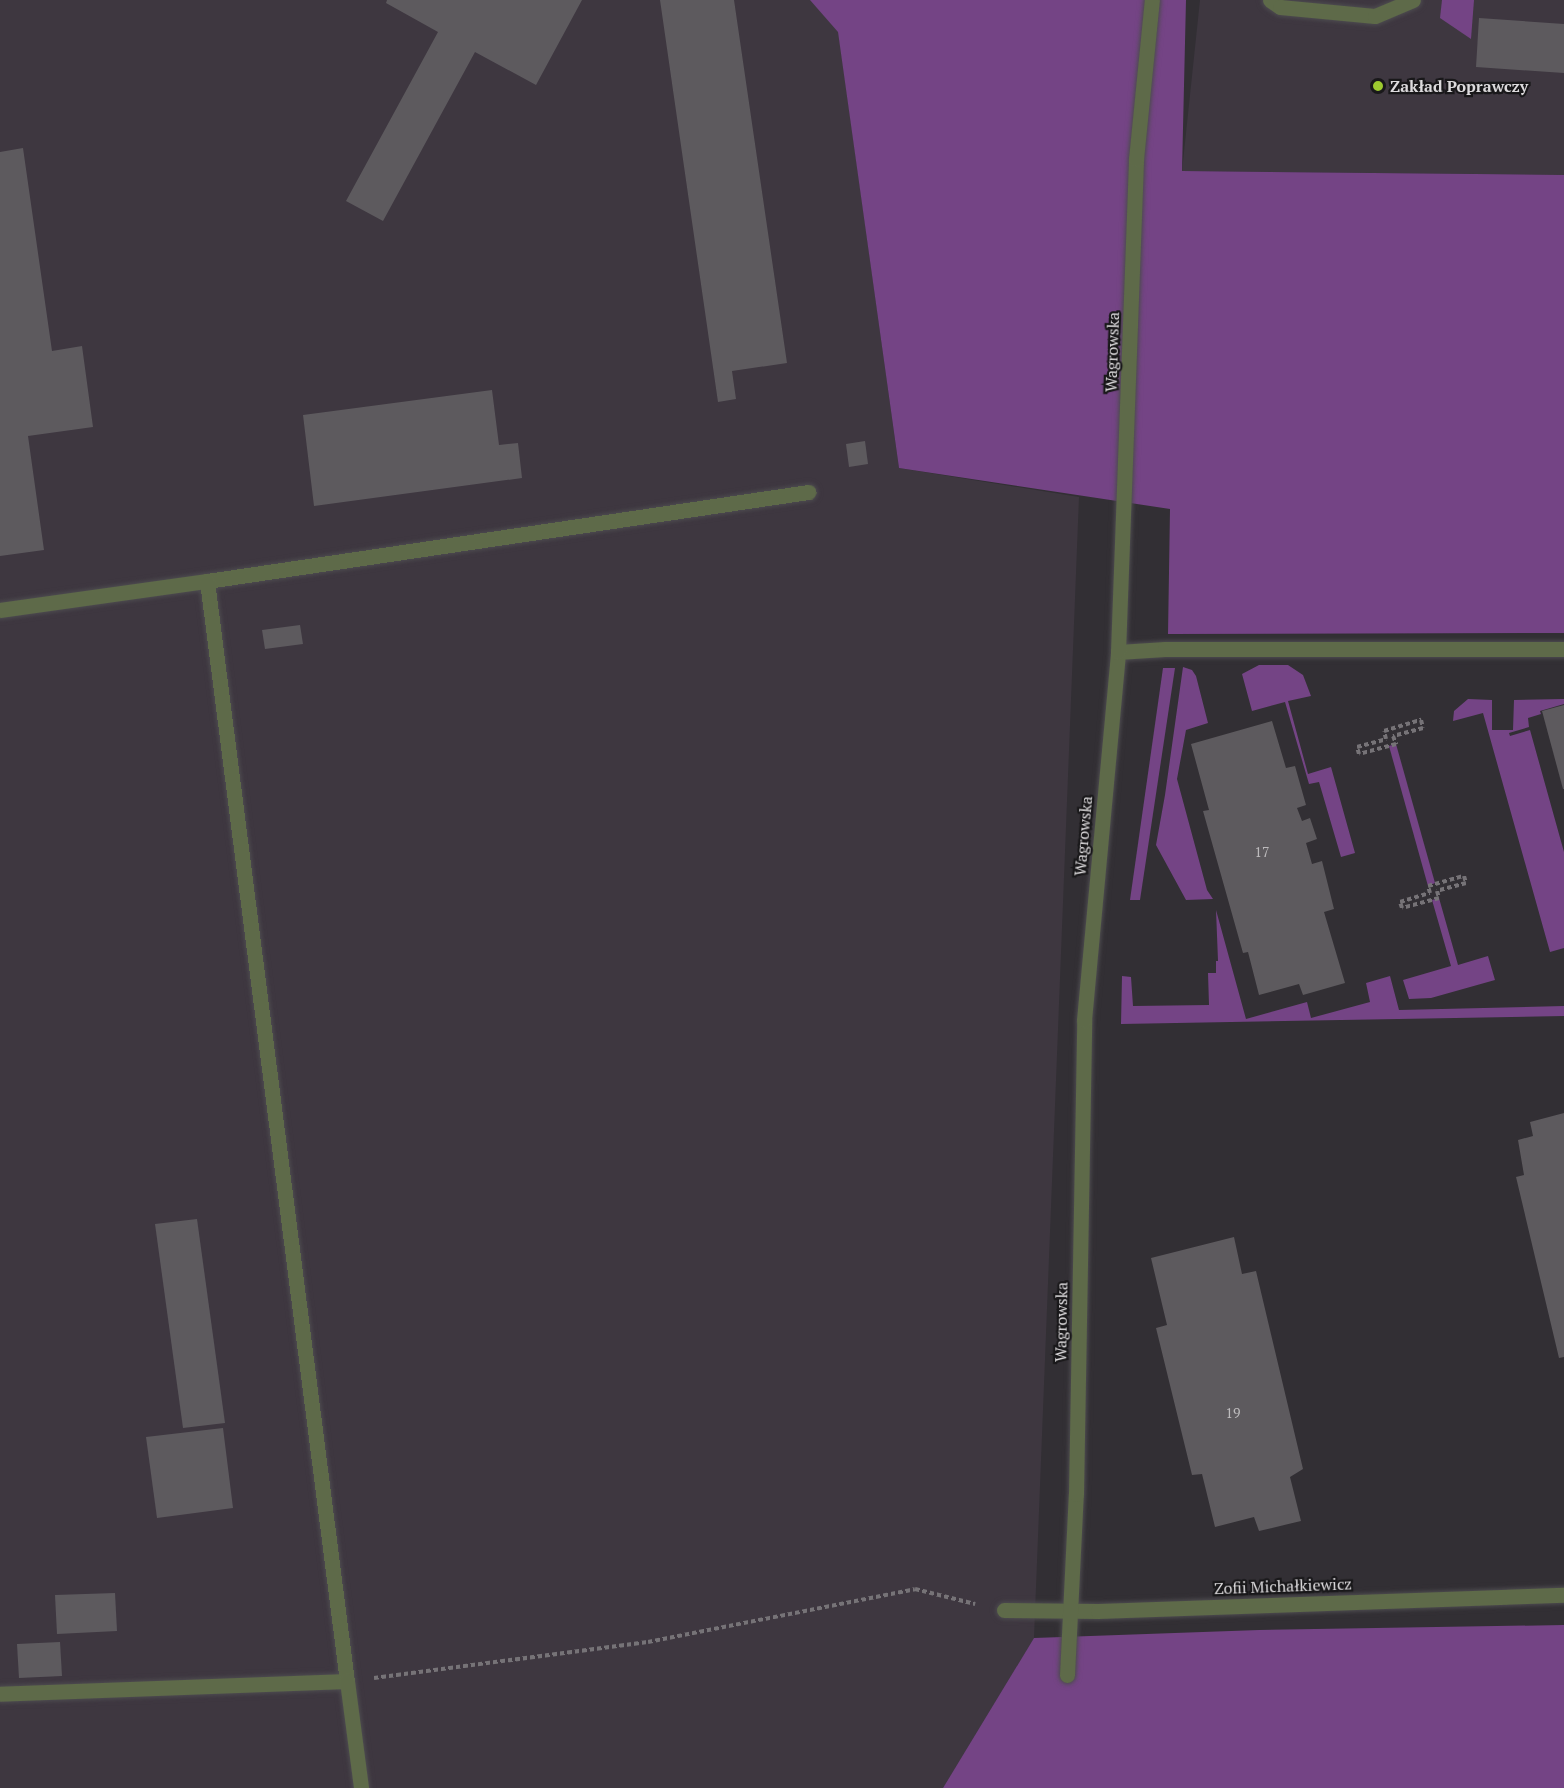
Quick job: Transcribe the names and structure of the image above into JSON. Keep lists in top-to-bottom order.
{
  "streets": {
    "street": ["Wagrowska", "Zofii Michałkiewicz"]
  },
  "crossings": [
    ["Wagrowska", "Zofii Michałkiewicz"]
  ],
  "places": ["Zakład Poprawczy"],
  "house_numbers": ["17", "19"]
}
